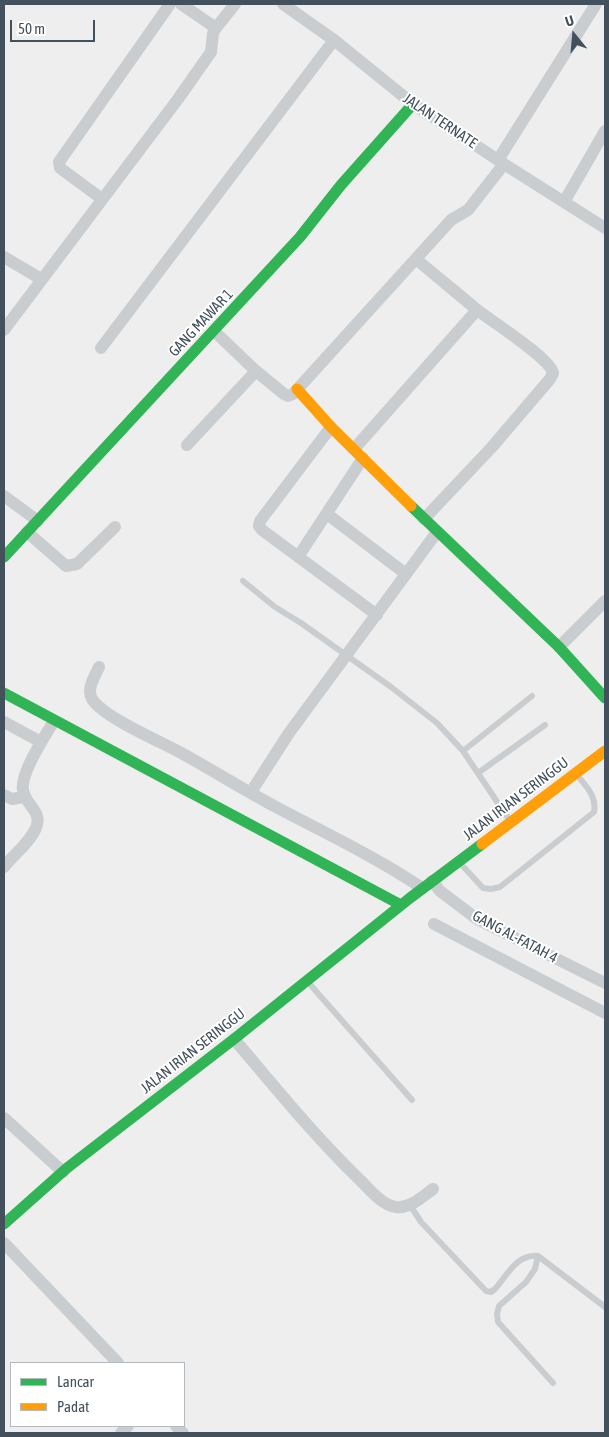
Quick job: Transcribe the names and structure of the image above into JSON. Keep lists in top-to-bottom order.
{
  "streets": {
    "street": [
      "JALAN TERNATE",
      "GANG MAWAR 1",
      "JALAN IRIAN SERINGGU",
      "GANG AL-FATAH 4"
    ]
  },
  "crossings": [
    ["JALAN TERNATE", "GANG MAWAR 1"],
    ["JALAN IRIAN SERINGGU", "GANG AL-FATAH 4"]
  ],
  "legend": ["Lancar", "Padat"],
  "scale_bar": "50 m",
  "north": "top"
}
